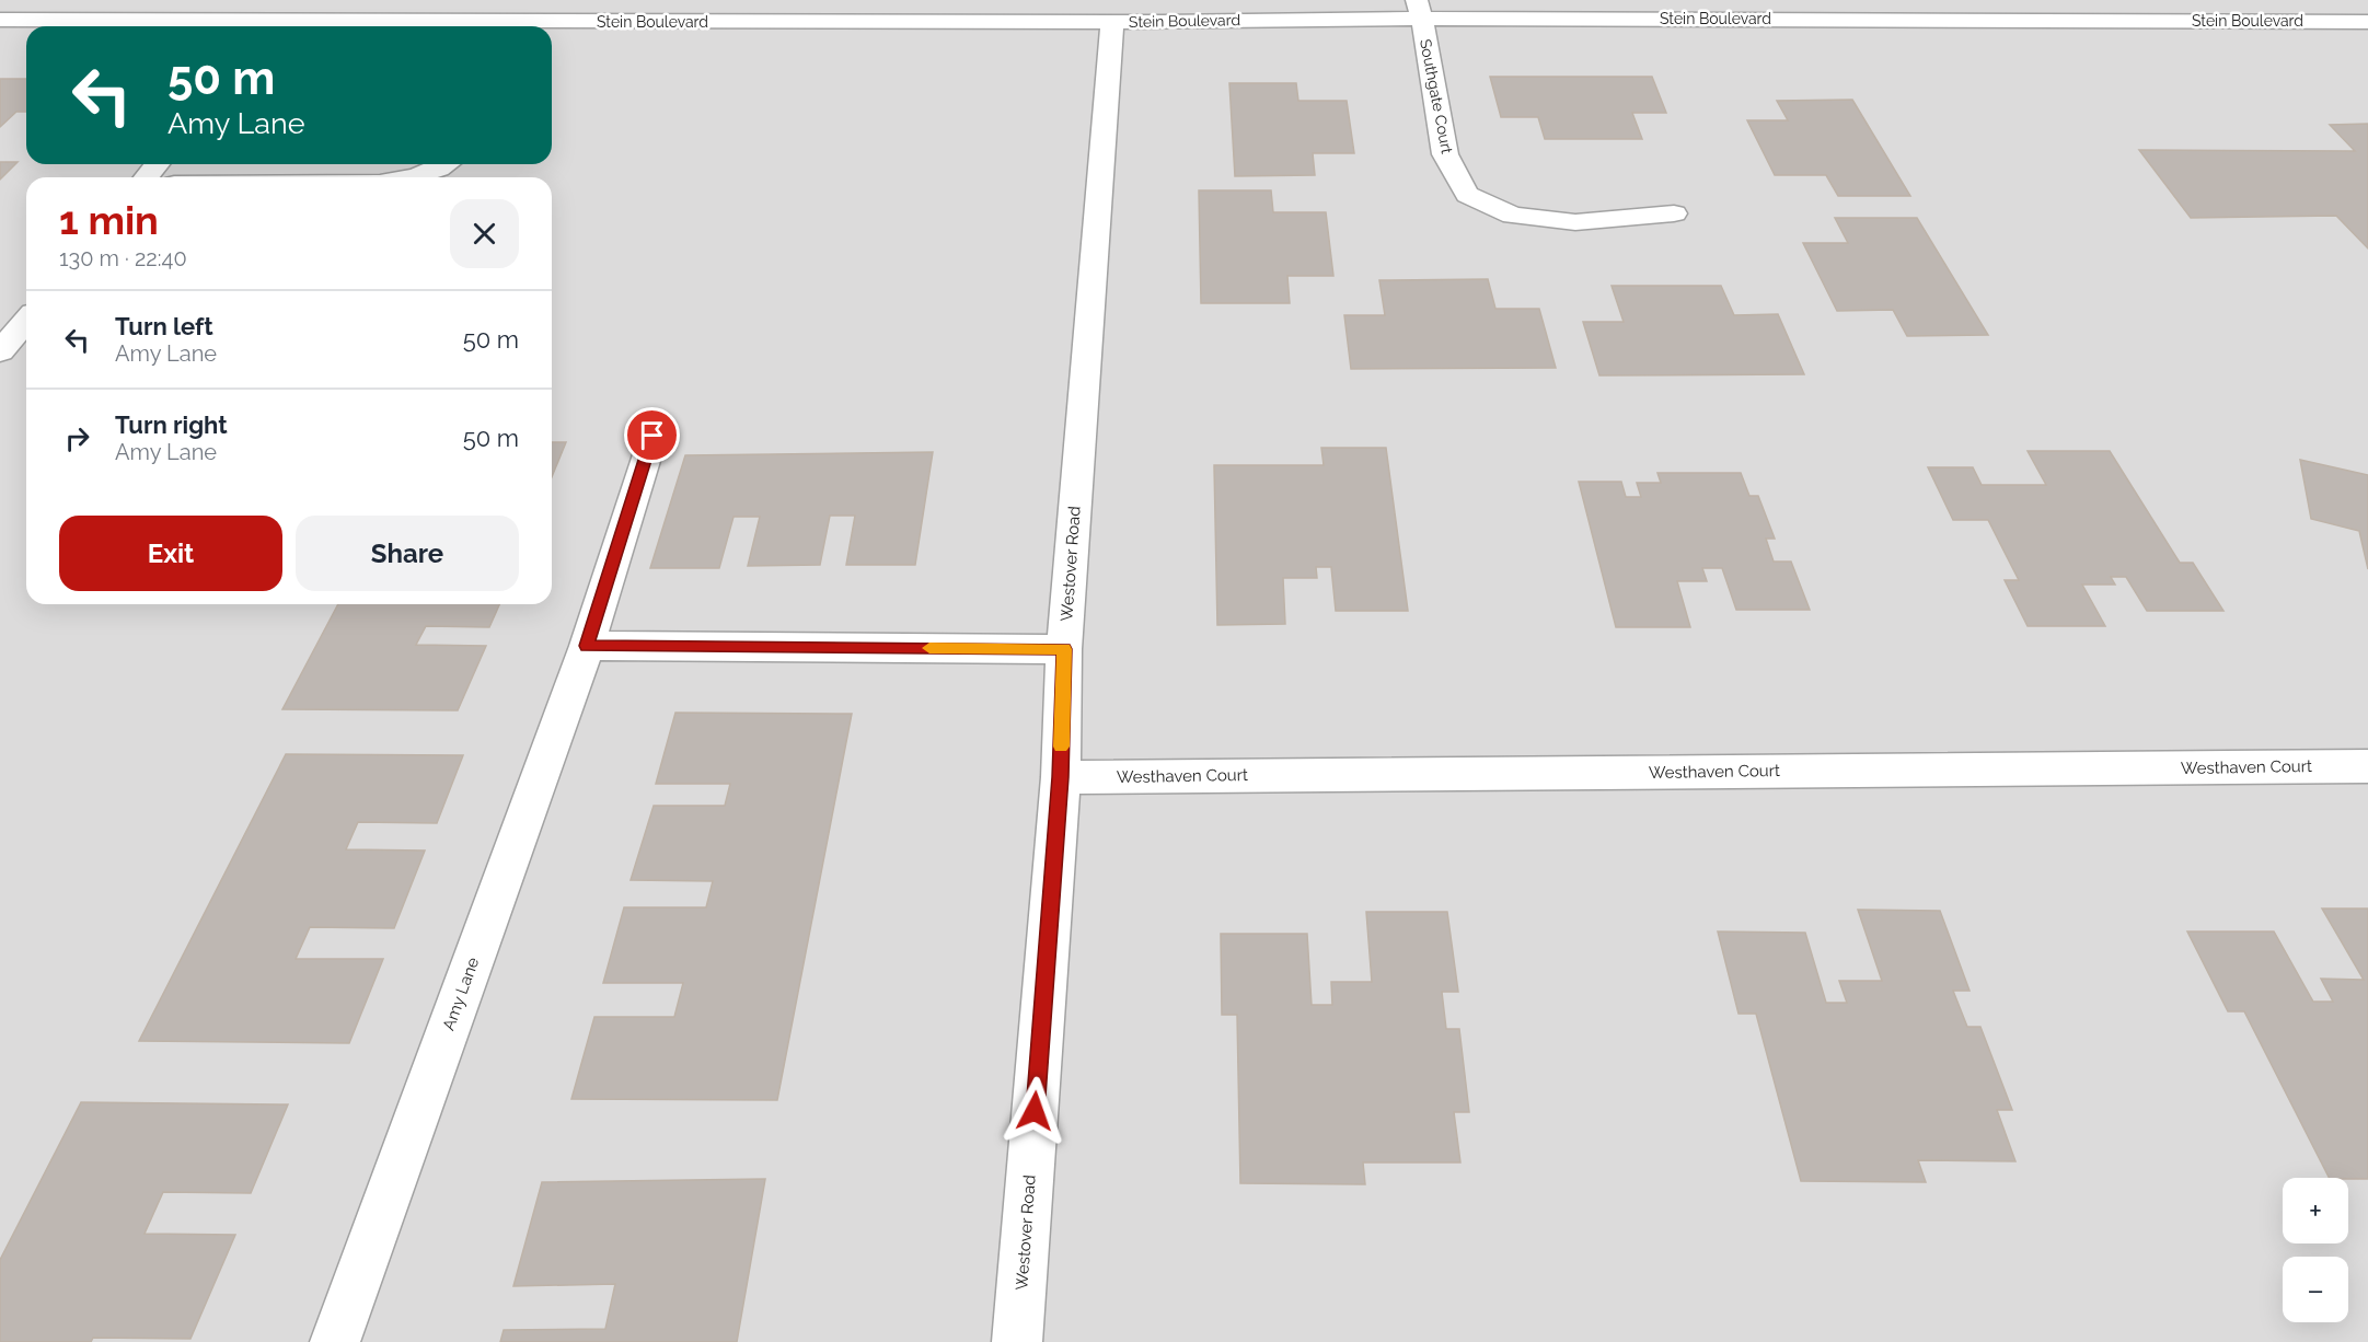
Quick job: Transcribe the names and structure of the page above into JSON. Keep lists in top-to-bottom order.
{
  "streets": {
    "street": [
      "Stein Boulevard",
      "Southgate Court",
      "Westover Road",
      "Westhaven Court",
      "Amy Lane"
    ]
  },
  "crossings": [
    ["Stein Boulevard", "Southgate Court"],
    ["Stein Boulevard", "Westover Road"],
    ["Westover Road", "Westhaven Court"]
  ],
  "page": {
    "turn": ["50 m", "Amy Lane"],
    "heading": ["1 min", "130 m · 22:40"],
    "list": [
      {
        "name": "Turn left",
        "note": "Amy Lane",
        "value": "50 m"
      },
      {
        "name": "Turn right",
        "note": "Amy Lane",
        "value": "50 m"
      }
    ],
    "buttons": ["Exit", "Share"],
    "map_buttons": ["+", "−"]
  }
}
